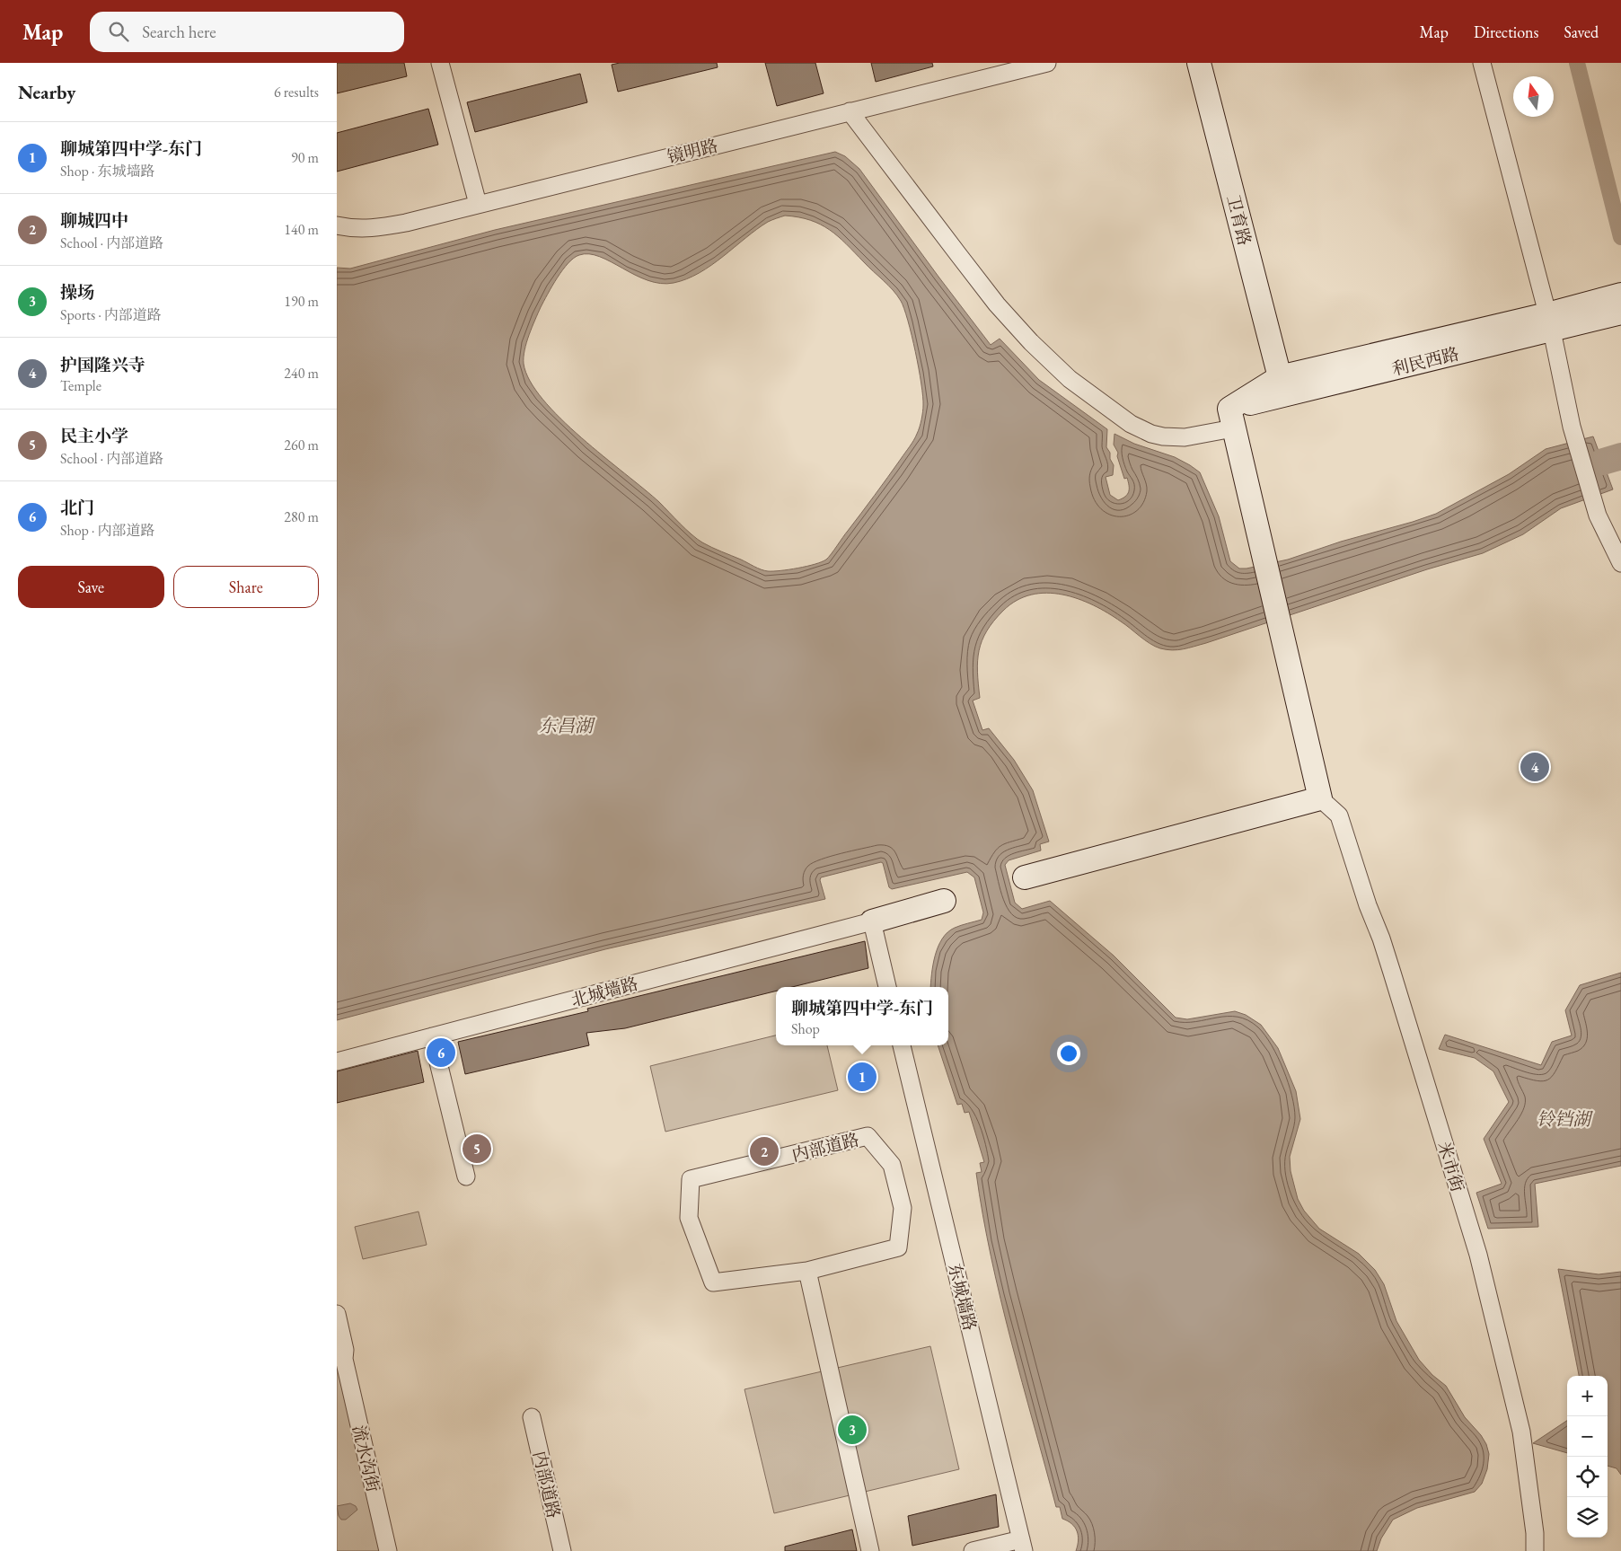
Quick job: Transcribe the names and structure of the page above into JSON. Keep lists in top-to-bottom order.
{
  "streets": {
    "main road": ["卫育路", "利民西路"],
    "street": [
      "镜明路",
      "北城墙路",
      "内部道路",
      "米市街",
      "东城墙路",
      "流水沟街"
    ]
  },
  "crossings": [
    ["卫育路", "利民西路"]
  ],
  "water": ["东昌湖", "铃铛湖"],
  "north": "top",
  "page": {
    "header": "Map",
    "search": "Search here",
    "nav": ["Map", "Directions", "Saved"],
    "heading": ["Nearby", "6 results"],
    "list": [
      {
        "mark": "1",
        "name": "聊城第四中学-东门",
        "note": "Shop · 东城墙路",
        "value": "90 m"
      },
      {
        "mark": "2",
        "name": "聊城四中",
        "note": "School · 内部道路",
        "value": "140 m"
      },
      {
        "mark": "3",
        "name": "操场",
        "note": "Sports · 内部道路",
        "value": "190 m"
      },
      {
        "mark": "4",
        "name": "护国隆兴寺",
        "note": "Temple",
        "value": "240 m"
      },
      {
        "mark": "5",
        "name": "民主小学",
        "note": "School · 内部道路",
        "value": "260 m"
      },
      {
        "mark": "6",
        "name": "北门",
        "note": "Shop · 内部道路",
        "value": "280 m"
      }
    ],
    "buttons": ["Save", "Share"],
    "pins": [
      "4",
      "6",
      "1",
      "5",
      "2",
      "3"
    ],
    "popup": ["聊城第四中学-东门", "Shop"],
    "map_buttons": ["+", "−"]
  }
}
